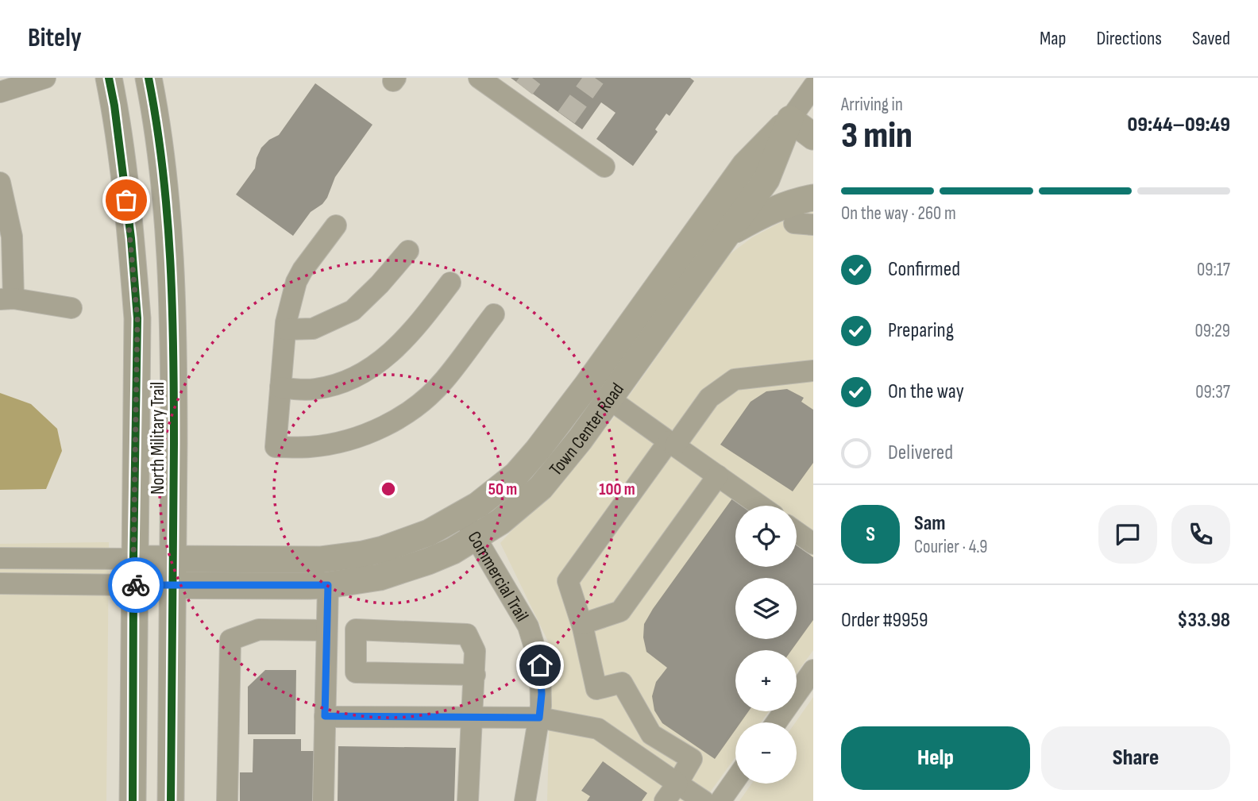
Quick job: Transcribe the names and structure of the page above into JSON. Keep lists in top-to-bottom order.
{
  "streets": {
    "main road": ["Town Center Road", "North Military Trail"],
    "street": ["Commercial Trail"]
  },
  "crossings": [
    ["Town Center Road", "North Military Trail"],
    ["Town Center Road", "Commercial Trail"]
  ],
  "page": {
    "header": "Bitely",
    "nav": ["Map", "Directions", "Saved"],
    "heading": ["3 min", "Arriving in", "09:44–09:49"],
    "panel": [
      "Sam",
      "Courier · 4.9",
      "Order #9959",
      "$33.98"
    ],
    "bar": "On the way · 260 m",
    "list": [
      ["Confirmed", "09:17"],
      ["Preparing", "09:29"],
      ["On the way", "09:37"],
      "Delivered"
    ],
    "round": "S",
    "map_buttons": ["+", "−"],
    "buttons": ["Help", "Share"]
  },
  "rings": ["50 m", "100 m"]
}
